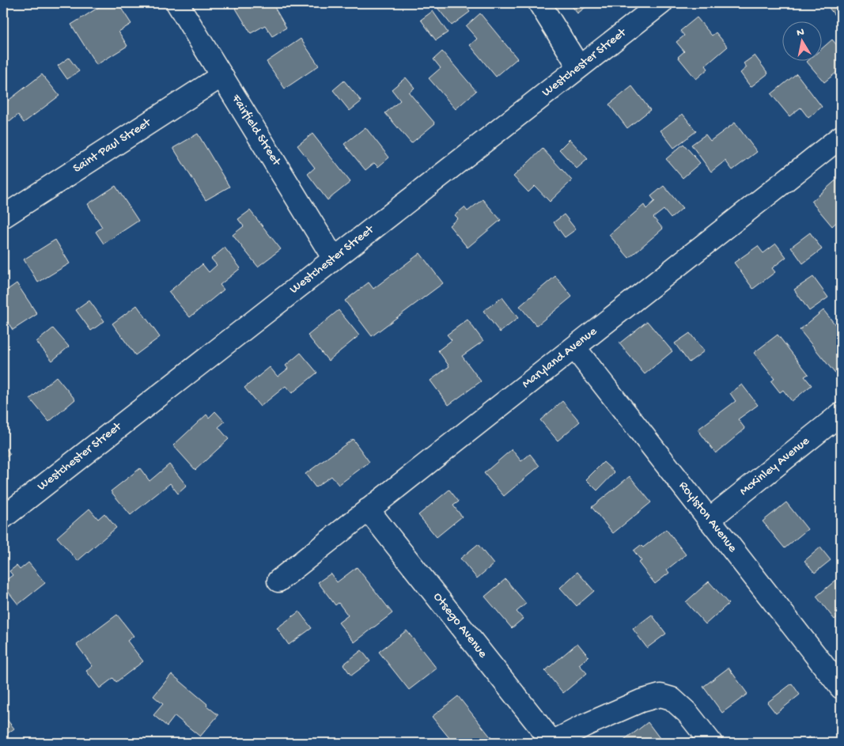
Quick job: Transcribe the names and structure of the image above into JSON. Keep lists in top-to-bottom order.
{
  "streets": {
    "street": [
      "Westchester Street",
      "Fairfield Street",
      "Saint Paul Street",
      "Maryland Avenue",
      "McKinley Avenue",
      "Roylston Avenue",
      "Otsego Avenue"
    ]
  },
  "crossings": [
    ["Westchester Street", "Fairfield Street"],
    ["Fairfield Street", "Saint Paul Street"],
    ["Maryland Avenue", "Roylston Avenue"],
    ["Maryland Avenue", "Otsego Avenue"],
    ["McKinley Avenue", "Roylston Avenue"]
  ],
  "north": "top"
}
